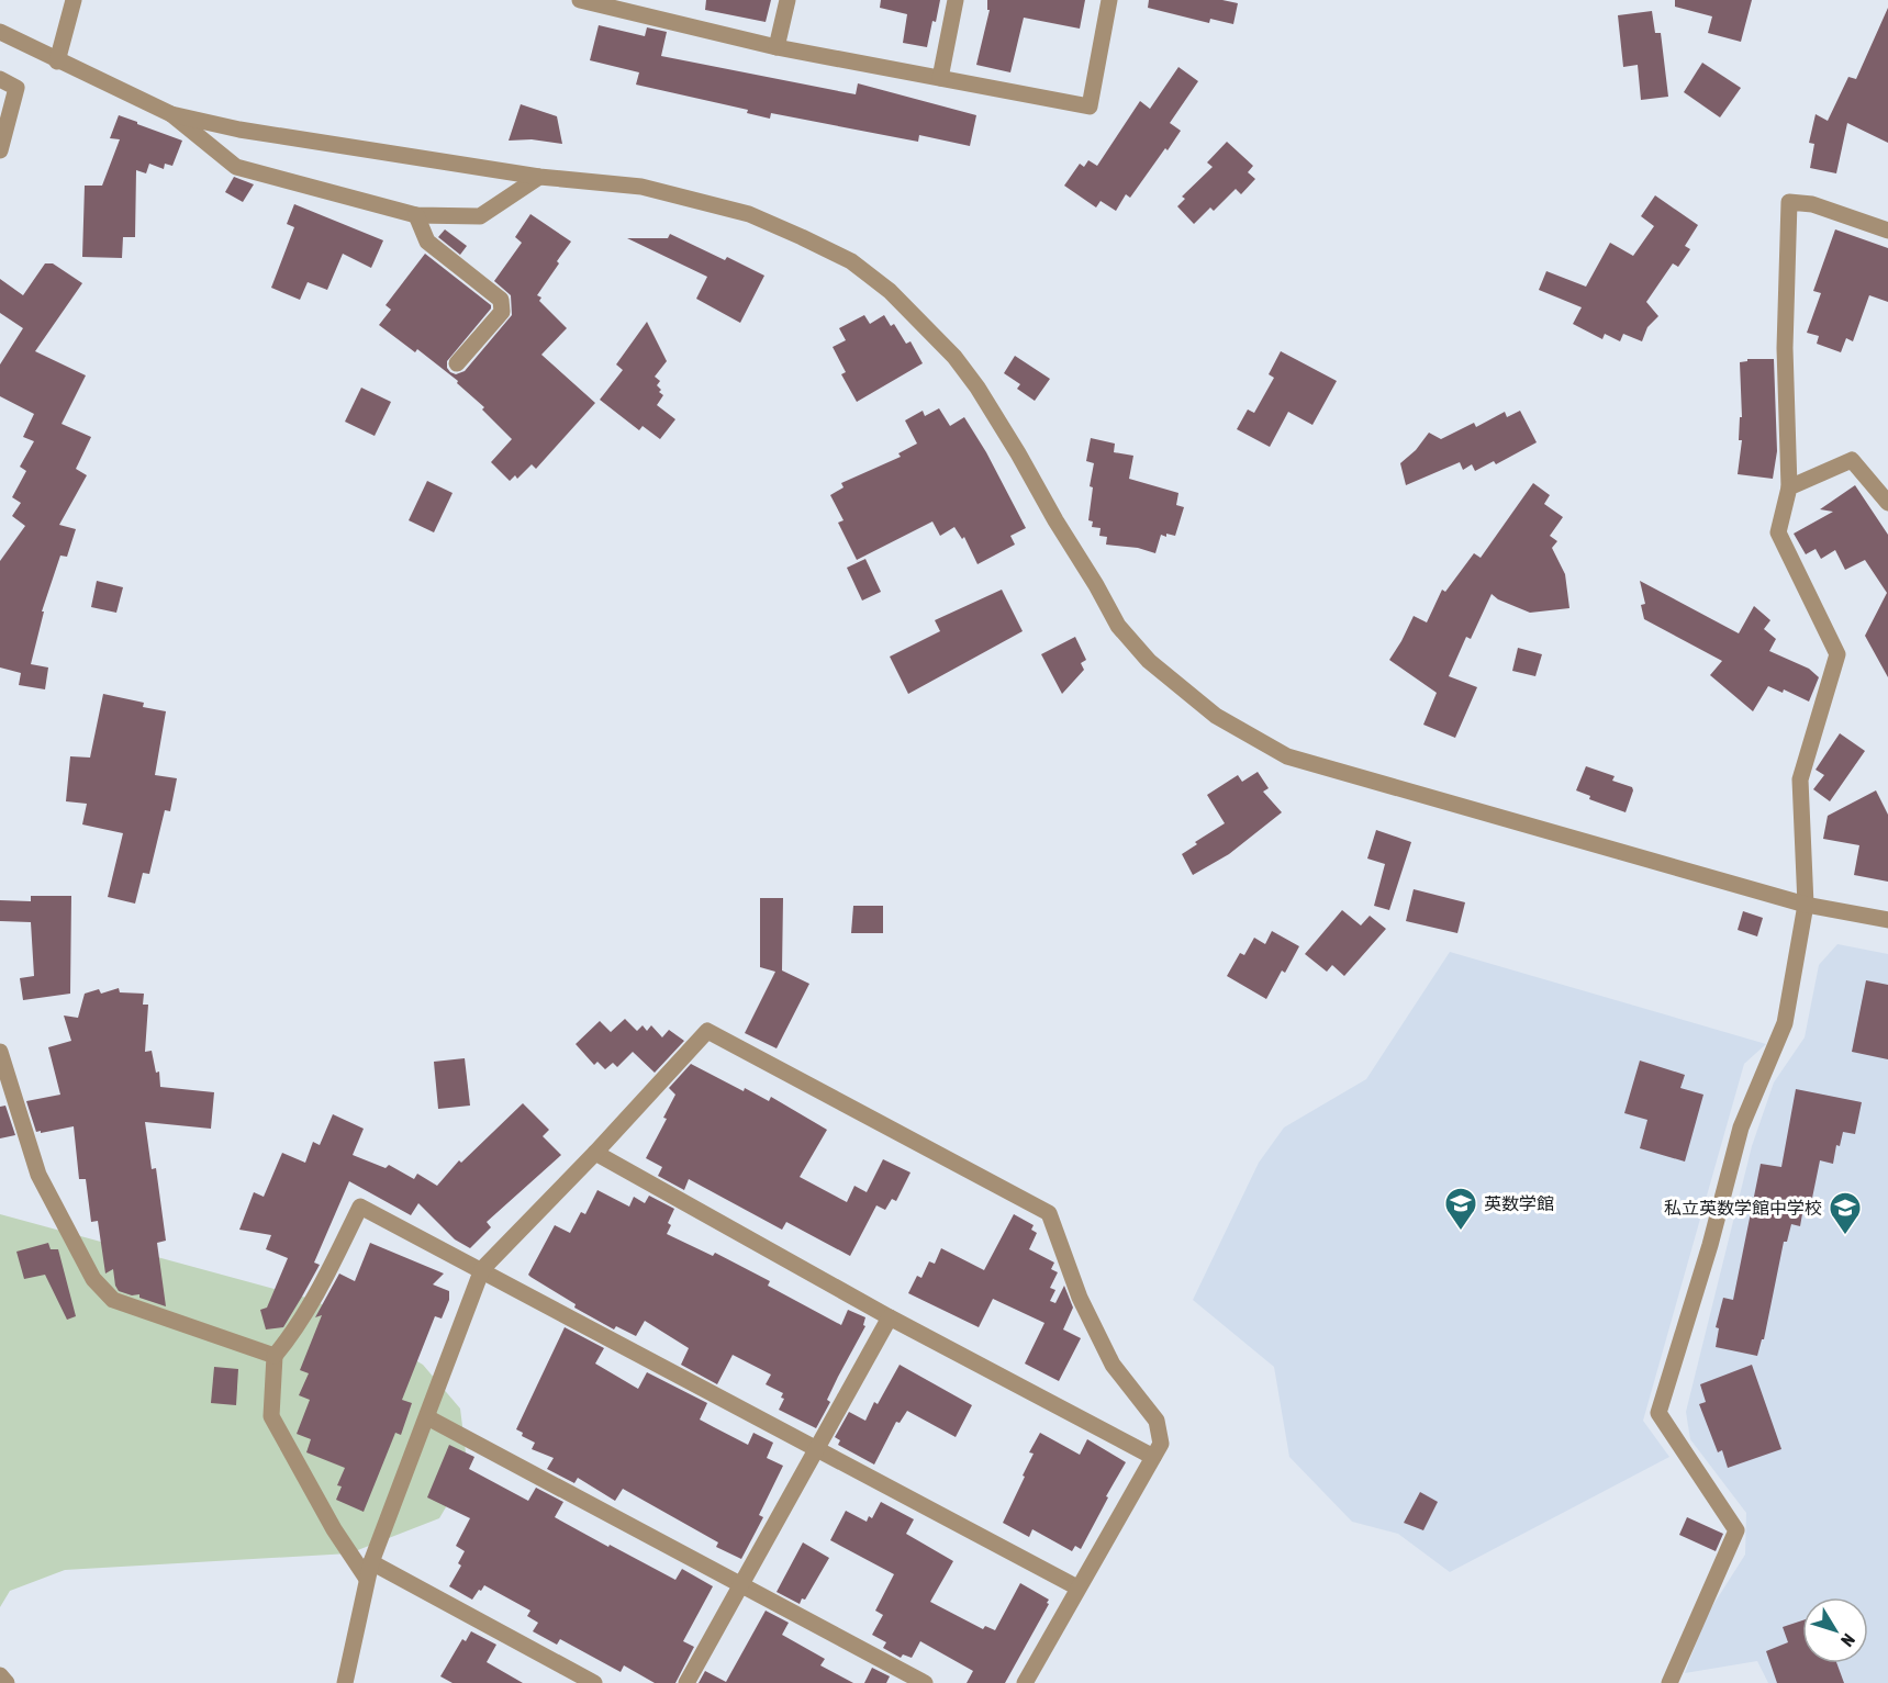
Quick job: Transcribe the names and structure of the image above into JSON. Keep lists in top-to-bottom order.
{
  "places": {
    "school or university": ["英数学館", "私立英数学館中学校"]
  },
  "north": "bottom right"
}
